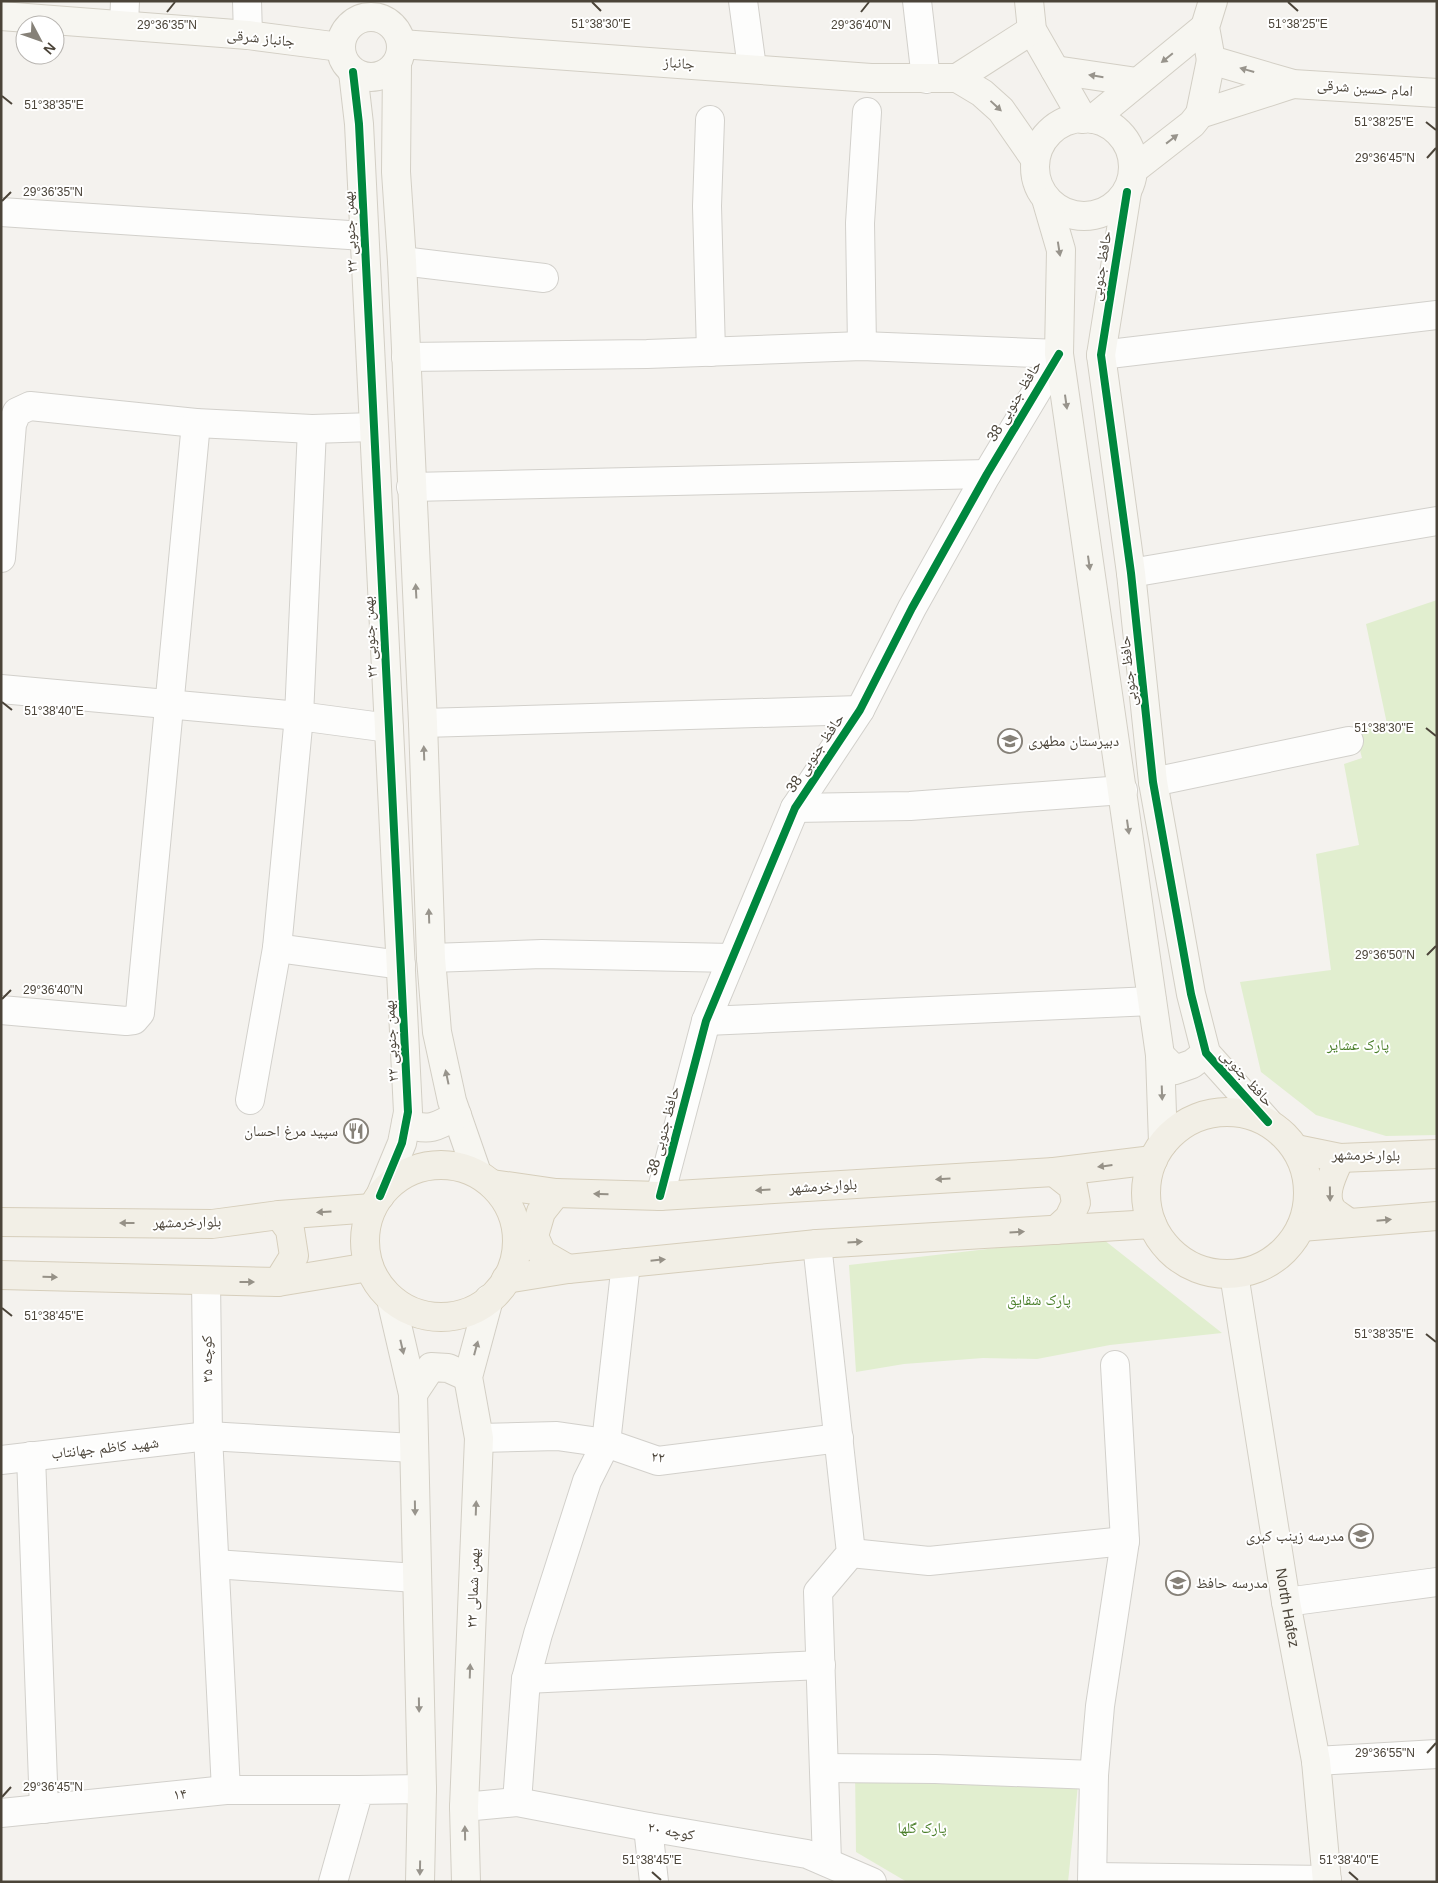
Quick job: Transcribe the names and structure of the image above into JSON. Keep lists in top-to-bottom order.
{
  "streets": {
    "main road": ["بلوارخرمشهر"],
    "street": [
      "جانباز شرقی",
      "جانباز",
      "امام حسین شرقی",
      "۲۲ بهمن جنوبی",
      "حافظ جنوبی",
      "حافظ جنوبی 38",
      "کوچه ۳۵",
      "شهید کاظم جهانتاب",
      "۲۲",
      "۲۲ بهمن شمالی",
      "North Hafez",
      "۱۴",
      "کوچه ۲۰"
    ]
  },
  "crossings": [
    ["جانباز شرقی", "جانباز"],
    ["جانباز شرقی", "۲۲ بهمن جنوبی"],
    ["جانباز", "۲۲ بهمن جنوبی"],
    ["۲۲ بهمن جنوبی", "بلوارخرمشهر"],
    ["۲۲ بهمن جنوبی", "۲۲ بهمن شمالی"],
    ["حافظ جنوبی", "حافظ جنوبی 38"],
    ["حافظ جنوبی", "بلوارخرمشهر"],
    ["حافظ جنوبی", "North Hafez"],
    ["حافظ جنوبی 38", "بلوارخرمشهر"],
    ["بلوارخرمشهر", "۲۲ بهمن شمالی"],
    ["بلوارخرمشهر", "North Hafez"],
    ["کوچه ۳۵", "شهید کاظم جهانتاب"],
    ["کوچه ۳۵", "۱۴"],
    ["۲۲", "۲۲ بهمن شمالی"],
    ["۲۲ بهمن شمالی", "کوچه ۲۰"]
  ],
  "parks": ["پارک عشایر", "پارک شقایق", "پارک گلها"],
  "places": {
    "school or university": ["دبیرستان مطهری", "مدرسه زینب کبری", "مدرسه حافظ"],
    "restaurant": ["سپید مرغ احسان"]
  },
  "north": "bottom right",
  "coordinates": [
    "51°38'30\"E",
    "51°38'25\"E",
    "29°36'35\"N",
    "29°36'40\"N",
    "51°38'35\"E",
    "29°36'45\"N",
    "51°38'40\"E",
    "29°36'50\"N",
    "51°38'45\"E",
    "29°36'55\"N"
  ]
}
